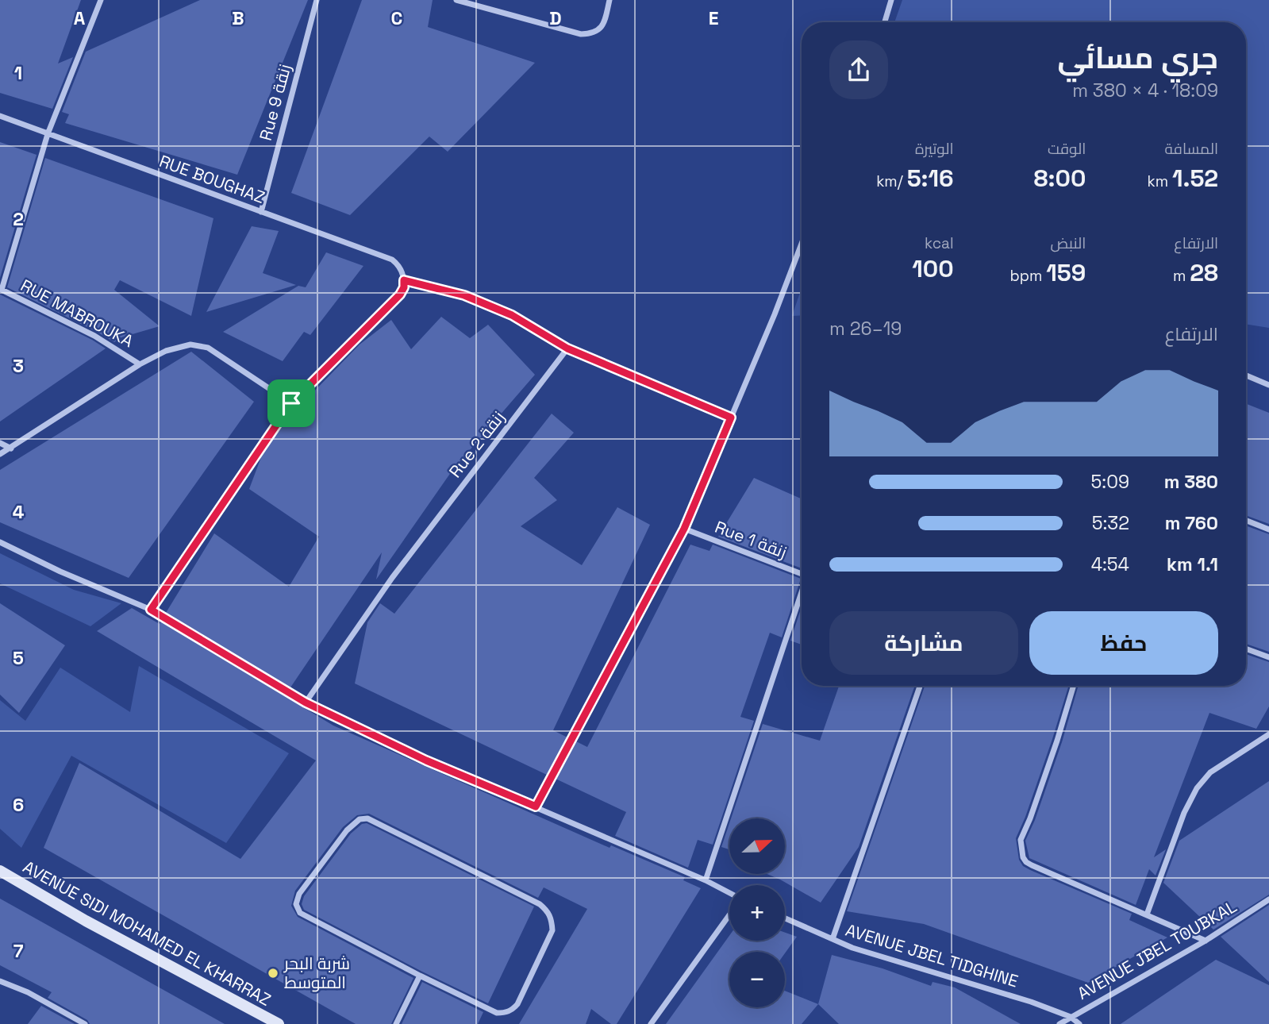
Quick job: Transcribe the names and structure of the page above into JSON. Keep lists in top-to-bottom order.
{
  "streets": {
    "street": [
      "Rue 9 زنقة",
      "RUE BOUGHAZ",
      "RUE MABROUKA",
      "Rue 2 زنقة",
      "Rue 1 زنقة",
      "AVENUE SIDI MOHAMED EL KHARRAZ",
      "AVENUE JBEL TOUBKAL",
      "AVENUE JBEL TIDGHINE"
    ]
  },
  "crossings": [
    ["Rue 9 زنقة", "RUE BOUGHAZ"],
    ["AVENUE JBEL TOUBKAL", "AVENUE JBEL TIDGHINE"]
  ],
  "places": ["شربة البحر المتوسط"],
  "north": "right",
  "page": {
    "heading": ["جري مسائي", "18:09 · 4 × 380 m"],
    "stats": [
      ["المسافة", "1.52 km"],
      ["الوقت", "8:00"],
      ["الوتيرة", "5:16 /km"],
      ["الارتفاع", "28 m"],
      ["النبض", "159 bpm"],
      ["kcal", "100"]
    ],
    "chart": ["الارتفاع", "19–26 m"],
    "list": [
      {
        "name": "380 m",
        "note": "5:09"
      },
      {
        "name": "760 m",
        "note": "5:32"
      },
      {
        "name": "1.1 km",
        "note": "4:54"
      }
    ],
    "buttons": ["حفظ", "مشاركة"],
    "map_buttons": ["+", "−"]
  },
  "grid": {
    "columns": [
      "A",
      "B",
      "C",
      "D",
      "E"
    ],
    "rows": [
      "1",
      "2",
      "3",
      "4",
      "5",
      "6",
      "7"
    ]
  }
}
